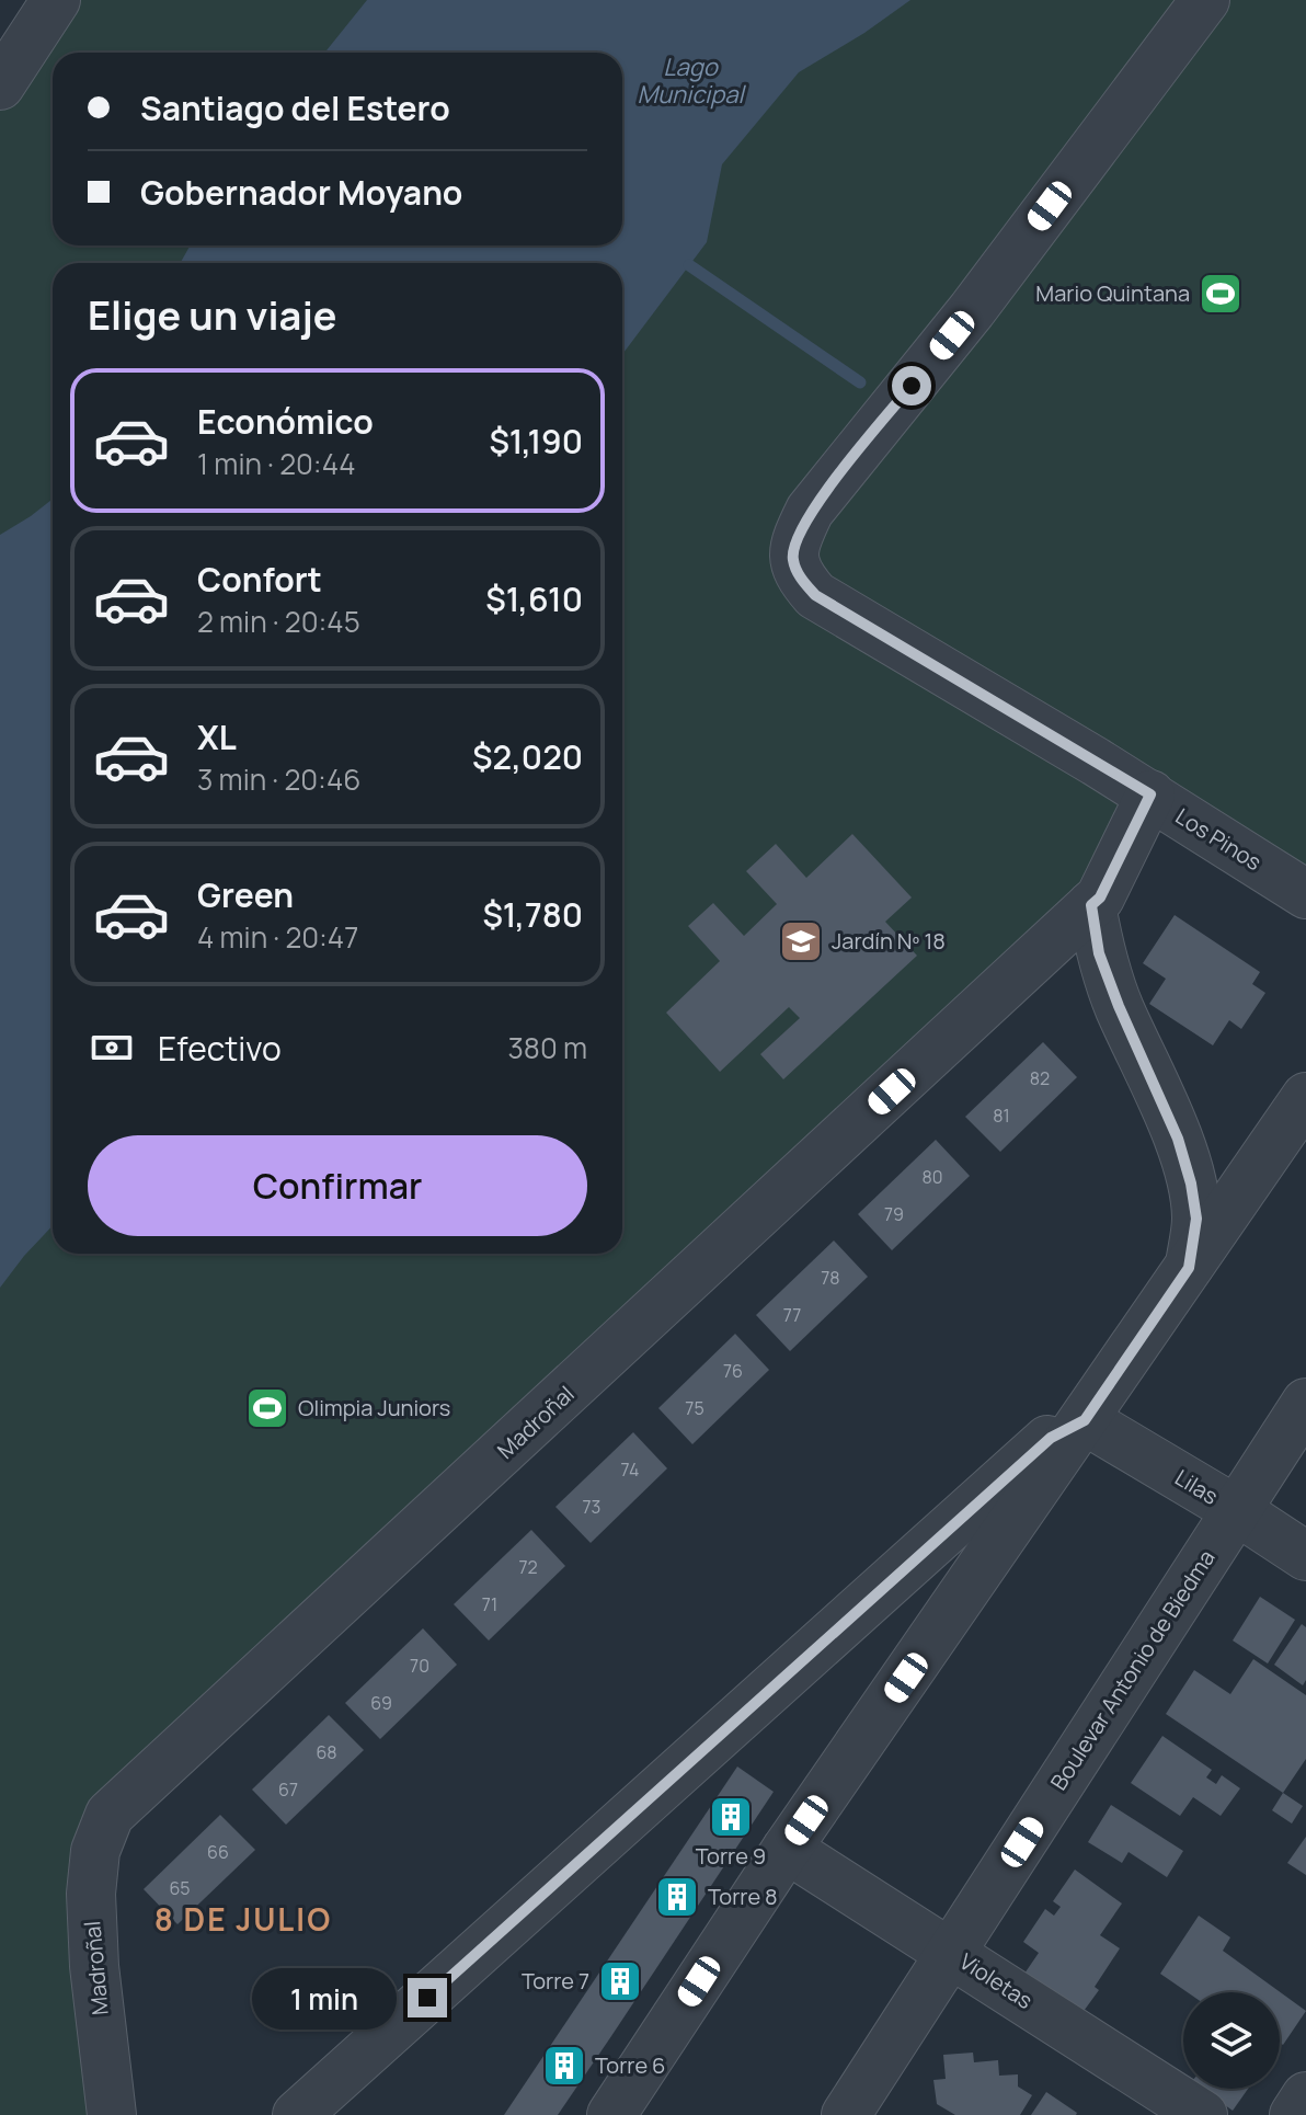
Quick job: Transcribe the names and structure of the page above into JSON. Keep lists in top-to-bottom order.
{
  "streets": {
    "street": [
      "Los Pinos",
      "Madroñal",
      "Lilas",
      "Boulevar Antonio de Biedma",
      "Violetas"
    ]
  },
  "crossings": [
    ["Los Pinos", "Madroñal"],
    ["Lilas", "Boulevar Antonio de Biedma"],
    ["Boulevar Antonio de Biedma", "Violetas"]
  ],
  "districts": ["8 DE JULIO"],
  "water": ["Lago Municipal"],
  "places": {
    "sports": ["Mario Quintana", "Olimpia Juniors"],
    "school or university": ["Jardín Nº 18"],
    "building": [
      "Torre 9",
      "Torre 8",
      "Torre 7",
      "Torre 6"
    ]
  },
  "house_numbers": [
    "82",
    "81",
    "80",
    "79",
    "78",
    "77",
    "76",
    "75",
    "74",
    "73",
    "72",
    "71",
    "70",
    "69",
    "68",
    "67",
    "66",
    "65"
  ],
  "page": {
    "banner": ["Santiago del Estero", "Gobernador Moyano"],
    "heading": "Elige un viaje",
    "list": [
      {
        "name": "Económico",
        "note": "1 min · 20:44",
        "value": "$1,190"
      },
      {
        "name": "Confort",
        "note": "2 min · 20:45",
        "value": "$1,610"
      },
      {
        "name": "XL",
        "note": "3 min · 20:46",
        "value": "$2,020"
      },
      {
        "name": "Green",
        "note": "4 min · 20:47",
        "value": "$1,780"
      }
    ],
    "pay": ["Efectivo", "380 m"],
    "buttons": "Confirmar",
    "bubble": "1 min"
  }
}
